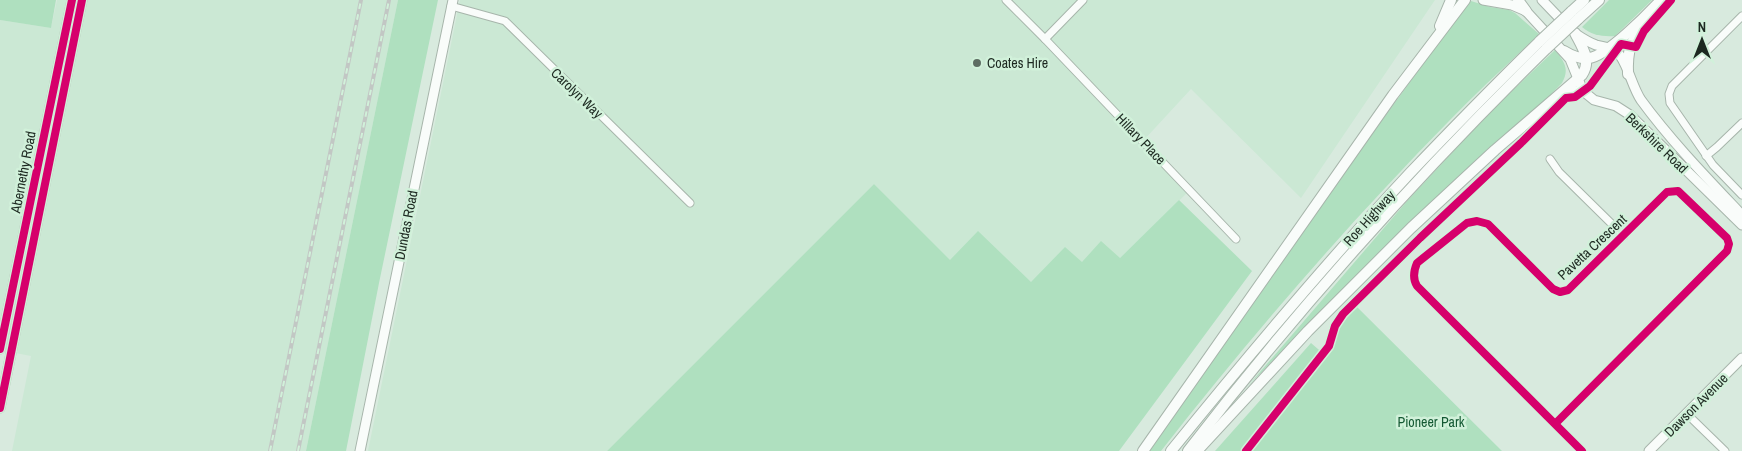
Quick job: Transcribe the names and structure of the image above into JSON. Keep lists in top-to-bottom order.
{
  "streets": {
    "highway": ["Roe Highway"],
    "main road": [
      "Berkshire Road",
      "Abernethy Road",
      "Dundas Road",
      "Dawson Avenue"
    ],
    "street": ["Carolyn Way", "Hillary Place", "Pavetta Crescent"]
  },
  "crossings": [
    ["Carolyn Way", "Dundas Road"]
  ],
  "parks": ["Pioneer Park"],
  "places": ["Coates Hire"],
  "north": "top"
}
